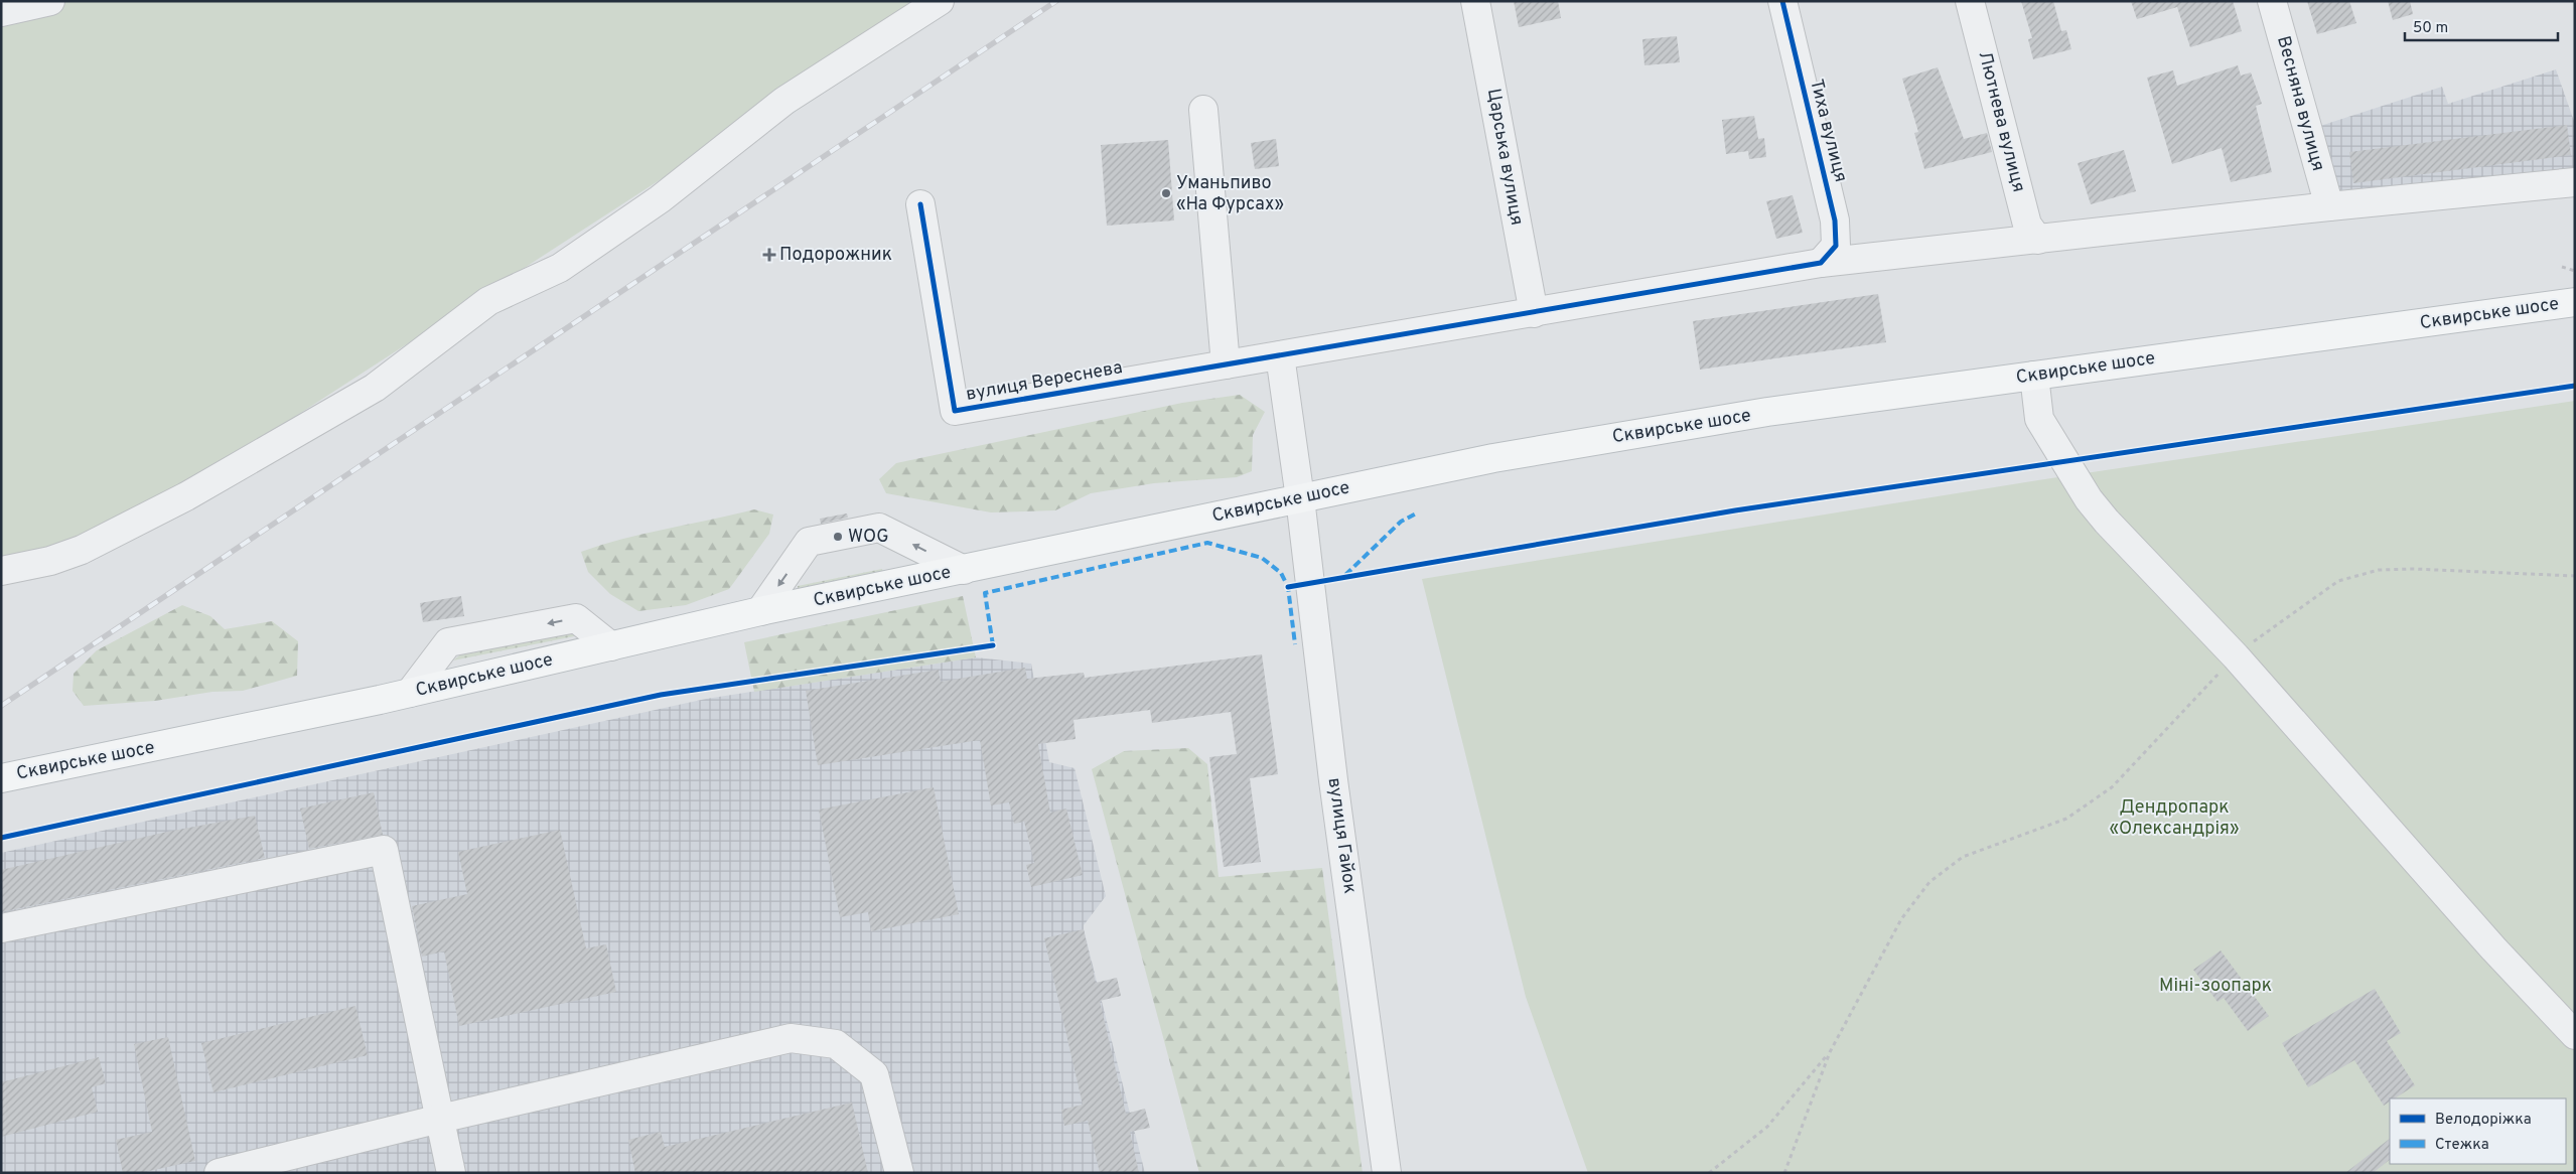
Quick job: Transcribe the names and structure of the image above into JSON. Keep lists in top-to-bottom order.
{
  "streets": {
    "main road": ["Сквирське шосе"],
    "street": [
      "Весняна вулиця",
      "Лютнева вулиця",
      "Тиха вулиця",
      "Царська вулиця",
      "вулиця Вереснева",
      "вулиця Гайок"
    ]
  },
  "crossings": [
    ["Сквирське шосе", "вулиця Гайок"]
  ],
  "parks": ["Дендропарк «Олександрія»", "Міні-зоопарк"],
  "places": {
    "other": ["Уманьпиво «На Фурсах»", "WOG"],
    "health": ["Подорожник"]
  },
  "legend": ["Велодоріжка", "Стежка"],
  "scale_bar": "50 m"
}
